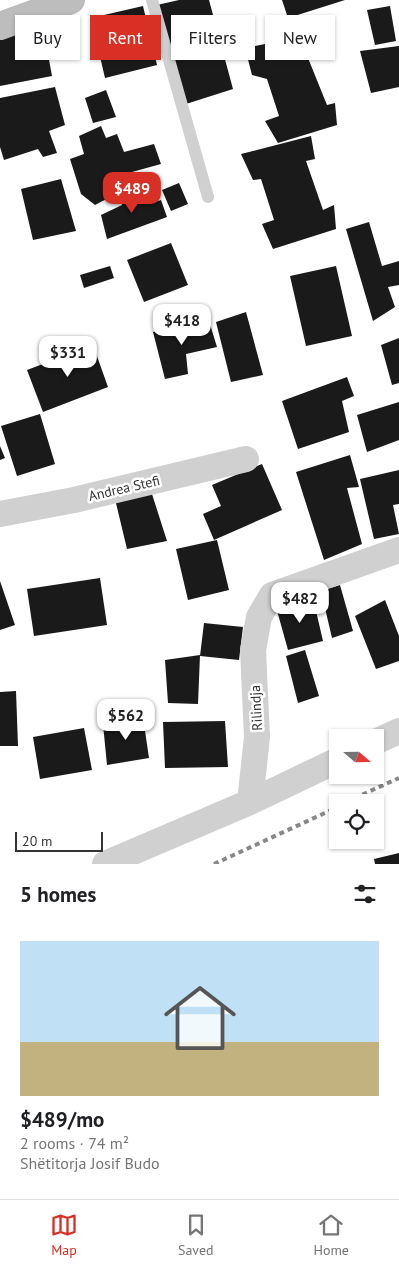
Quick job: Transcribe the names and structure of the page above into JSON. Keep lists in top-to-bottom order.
{
  "streets": {
    "street": ["Andrea Stefi", "Rilindja"]
  },
  "scale_bar": "20 m",
  "north": "right",
  "page": {
    "chip": [
      "Buy",
      "Rent",
      "Filters",
      "New"
    ],
    "price": [
      "$489",
      "$418",
      "$331",
      "$482",
      "$562"
    ],
    "scale": "20 m",
    "heading": "5 homes",
    "list": [
      {
        "name": "$489/mo",
        "note": "2 rooms · 74 m² · Shëtitorja Josif Budo"
      }
    ],
    "tabs": ["Map", "Saved", "Home"]
  }
}
